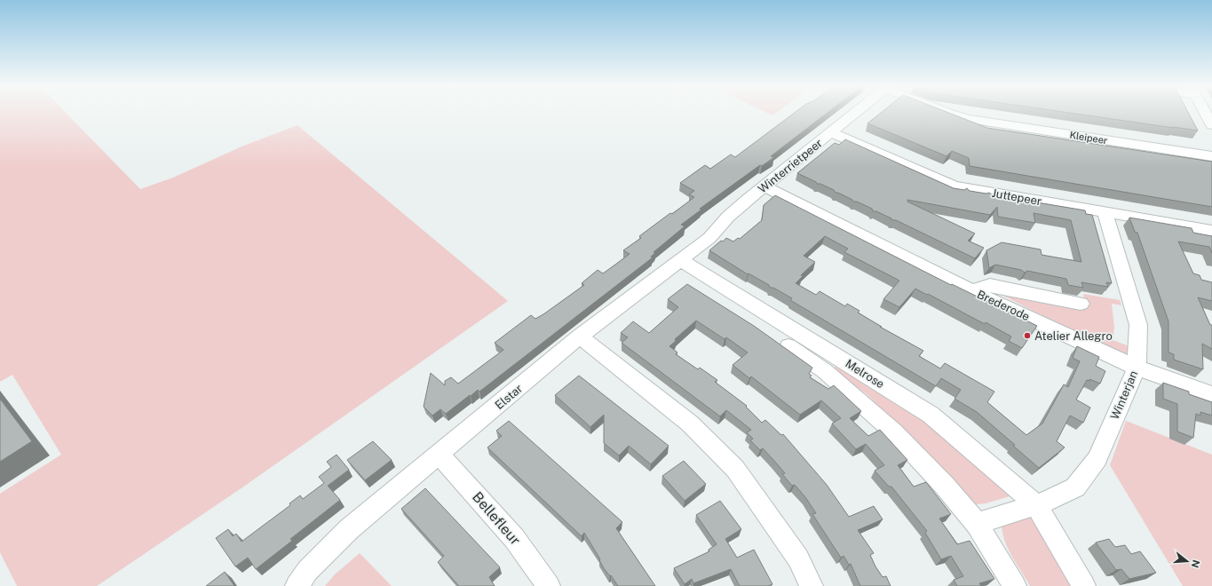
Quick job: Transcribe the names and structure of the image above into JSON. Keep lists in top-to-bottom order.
{
  "streets": {
    "street": [
      "Kleipeer",
      "Winterrietpeer",
      "Juttepeer",
      "Brederode",
      "Melrose",
      "Winterjan",
      "Elstar",
      "Bellefleur"
    ]
  },
  "crossings": [
    ["Winterrietpeer", "Juttepeer"],
    ["Winterrietpeer", "Brederode"],
    ["Winterrietpeer", "Elstar"],
    ["Juttepeer", "Winterjan"],
    ["Brederode", "Winterjan"],
    ["Melrose", "Winterjan"],
    ["Melrose", "Elstar"],
    ["Elstar", "Bellefleur"]
  ],
  "places": ["Atelier Allegro"],
  "north": "right"
}
